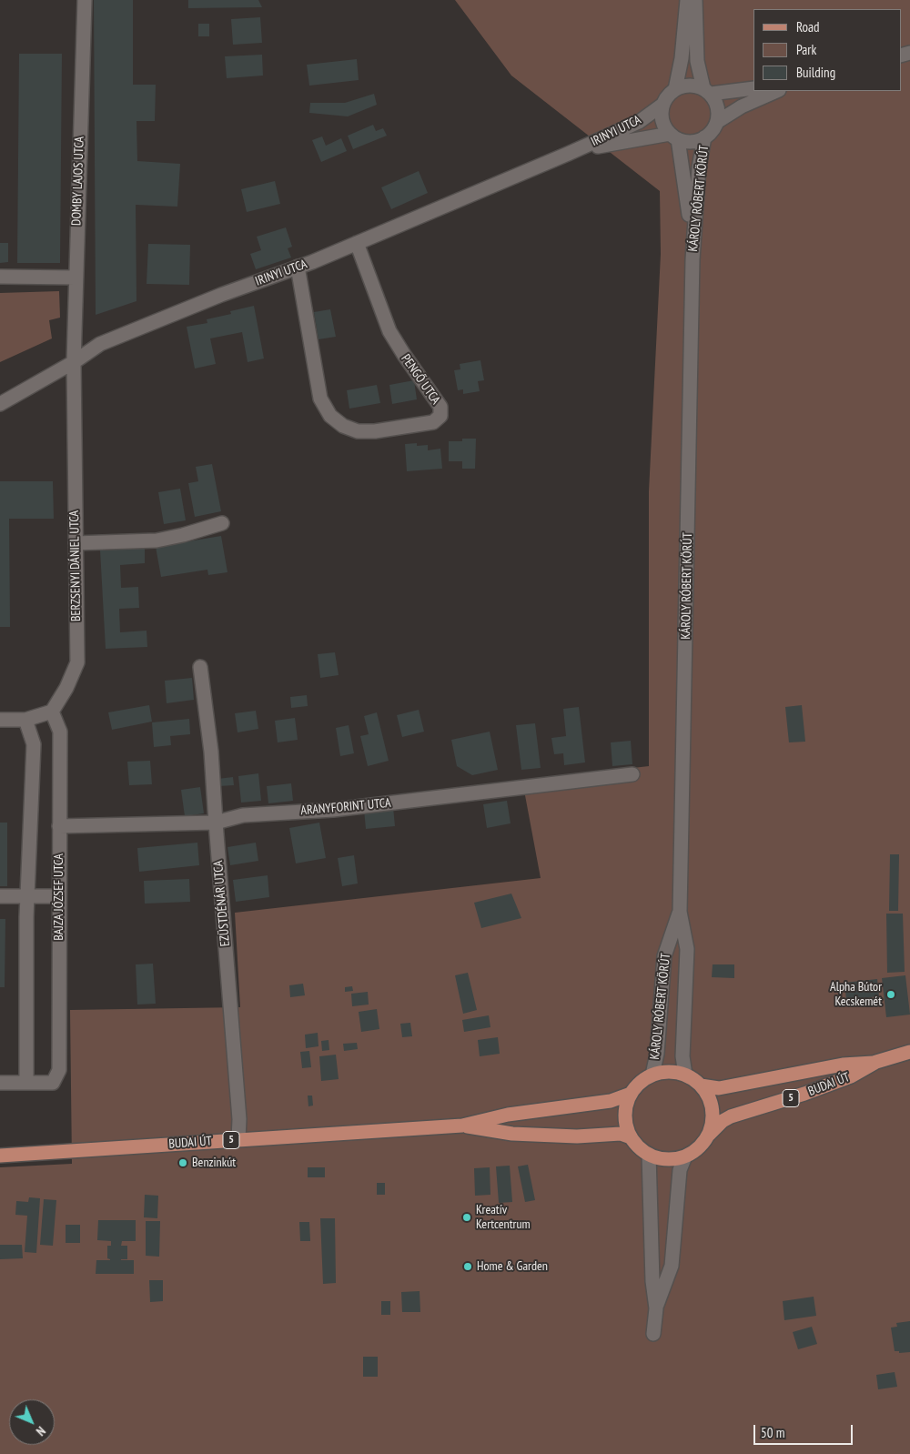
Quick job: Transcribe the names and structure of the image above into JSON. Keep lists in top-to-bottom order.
{
  "streets": {
    "main road": ["BUDAI ÚT", "5"],
    "street": [
      "IRINYI UTCA",
      "DOMBY LAJOS UTCA",
      "KÁROLY RÓBERT KÖRÚT",
      "PENGŐ UTCA",
      "BERZSENYI DÁNIEL UTCA",
      "ARANYFORINT UTCA",
      "BAJZA JÓZSEF UTCA",
      "EZÜSTDÉNÁR UTCA"
    ]
  },
  "crossings": [
    ["IRINYI UTCA", "DOMBY LAJOS UTCA"],
    ["IRINYI UTCA", "KÁROLY RÓBERT KÖRÚT"],
    ["IRINYI UTCA", "PENGŐ UTCA"],
    ["IRINYI UTCA", "BERZSENYI DÁNIEL UTCA"],
    ["DOMBY LAJOS UTCA", "BERZSENYI DÁNIEL UTCA"],
    ["KÁROLY RÓBERT KÖRÚT", "BUDAI ÚT"],
    ["KÁROLY RÓBERT KÖRÚT", "5"],
    ["BERZSENYI DÁNIEL UTCA", "BAJZA JÓZSEF UTCA"],
    ["ARANYFORINT UTCA", "BAJZA JÓZSEF UTCA"],
    ["ARANYFORINT UTCA", "EZÜSTDÉNÁR UTCA"],
    ["EZÜSTDÉNÁR UTCA", "BUDAI ÚT"],
    ["BUDAI ÚT", "5"]
  ],
  "places": [
    "Alpha Bútor Kecskemét",
    "Benzinkút",
    "Kreatív Kertcentrum",
    "Home & Garden"
  ],
  "legend": ["Road", "Park", "Building"],
  "scale_bar": "50 m",
  "north": "bottom right"
}
